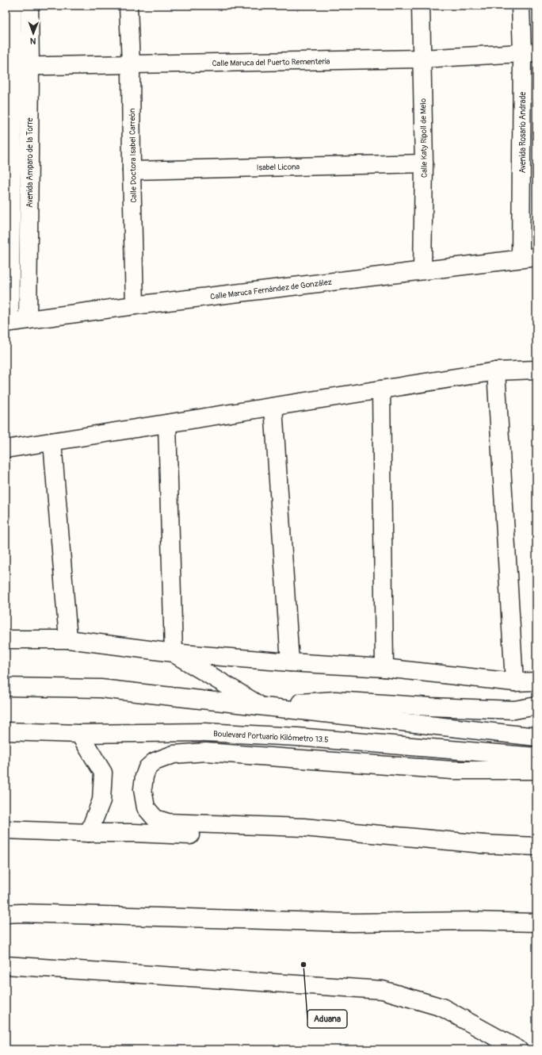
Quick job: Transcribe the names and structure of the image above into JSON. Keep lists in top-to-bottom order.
{
  "streets": {
    "main road": [
      "Calle Maruca del Puerto Rementeria",
      "Avenida Rosario Andrade",
      "Calle Katy Ripoll de Melo",
      "Calle Doctora Isabel Carreón",
      "Avenida Amparo de la Torre",
      "Isabel Licona",
      "Calle Maruca Fernández de González",
      "Boulevard Portuario Kilómetro 13.5"
    ]
  },
  "crossings": [
    ["Calle Maruca del Puerto Rementeria", "Avenida Rosario Andrade"],
    ["Calle Maruca del Puerto Rementeria", "Calle Katy Ripoll de Melo"],
    ["Calle Maruca del Puerto Rementeria", "Calle Doctora Isabel Carreón"],
    ["Calle Maruca del Puerto Rementeria", "Avenida Amparo de la Torre"],
    ["Avenida Rosario Andrade", "Calle Maruca Fernández de González"],
    ["Calle Katy Ripoll de Melo", "Isabel Licona"],
    ["Calle Katy Ripoll de Melo", "Calle Maruca Fernández de González"],
    ["Calle Doctora Isabel Carreón", "Isabel Licona"],
    ["Calle Doctora Isabel Carreón", "Calle Maruca Fernández de González"],
    ["Avenida Amparo de la Torre", "Calle Maruca Fernández de González"]
  ],
  "places": ["Aduana"],
  "north": "bottom"
}
